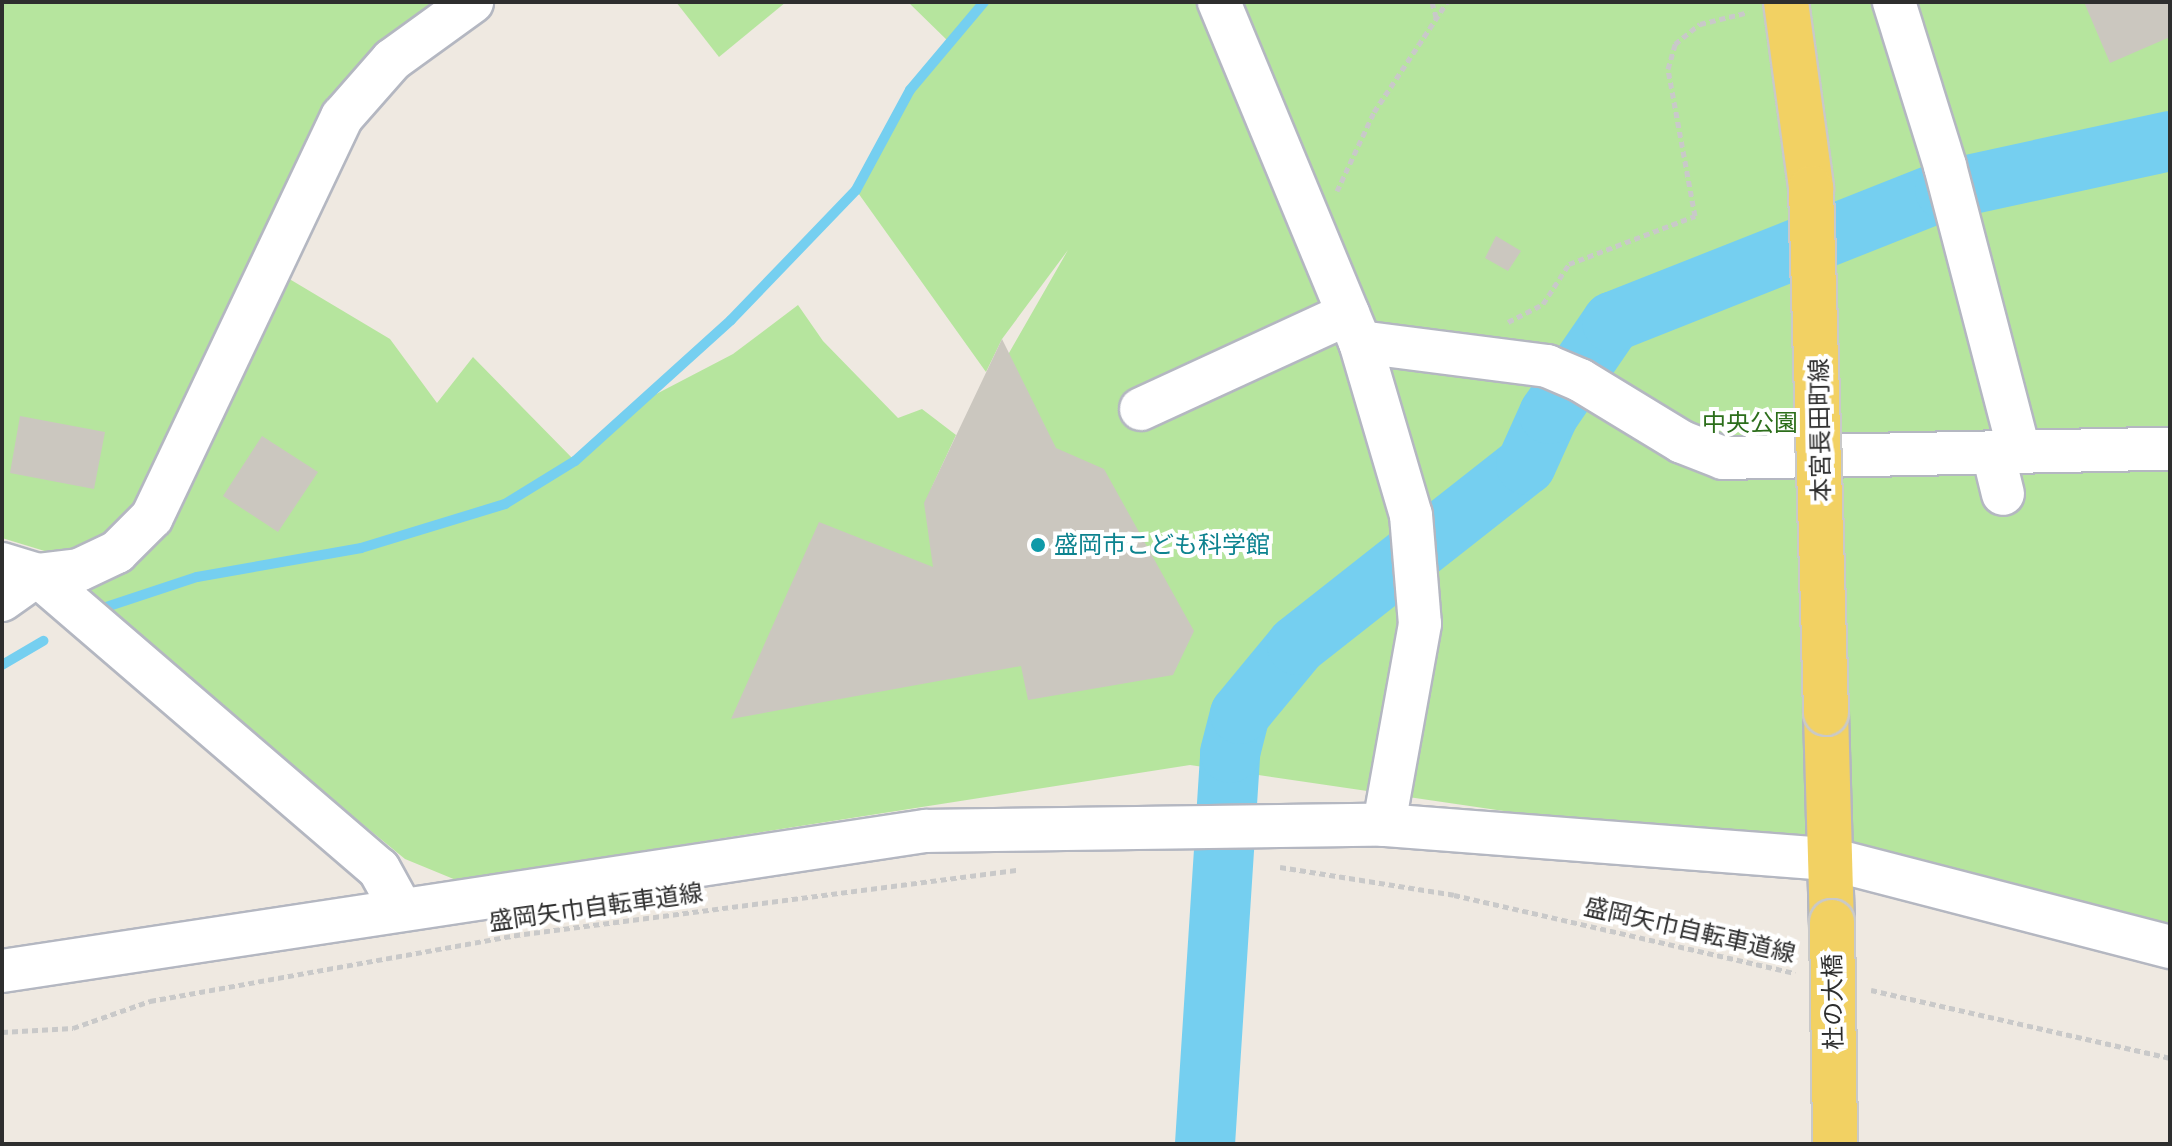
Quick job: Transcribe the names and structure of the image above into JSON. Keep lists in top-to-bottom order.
{
  "streets": {
    "main road": ["本宮長田町線", "杜の大橋"],
    "path": ["盛岡矢巾自転車道線"]
  },
  "crossings": [
    ["本宮長田町線", "杜の大橋"]
  ],
  "parks": ["中央公園"],
  "places": ["盛岡市こども科学館"]
}
